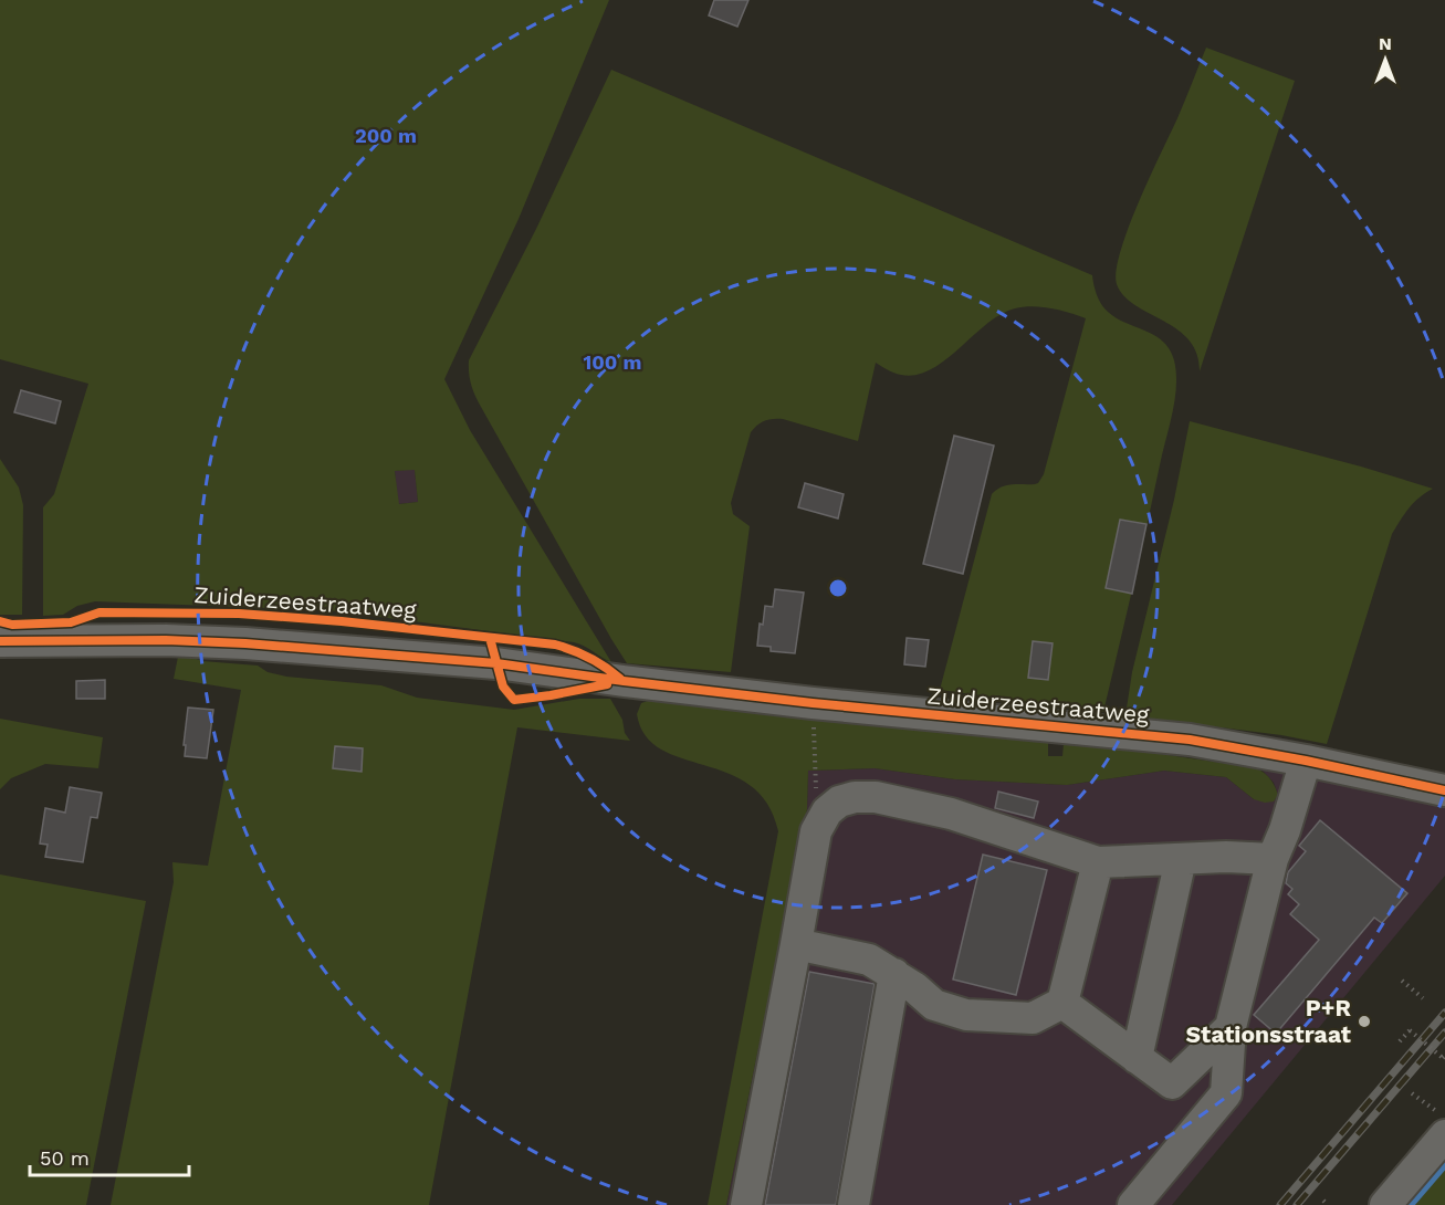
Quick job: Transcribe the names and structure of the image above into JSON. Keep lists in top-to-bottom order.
{
  "streets": {
    "street": ["Zuiderzeestraatweg"]
  },
  "places": ["P+R Stationsstraat"],
  "scale_bar": "50 m",
  "north": "top",
  "rings": ["200 m", "100 m"]
}
